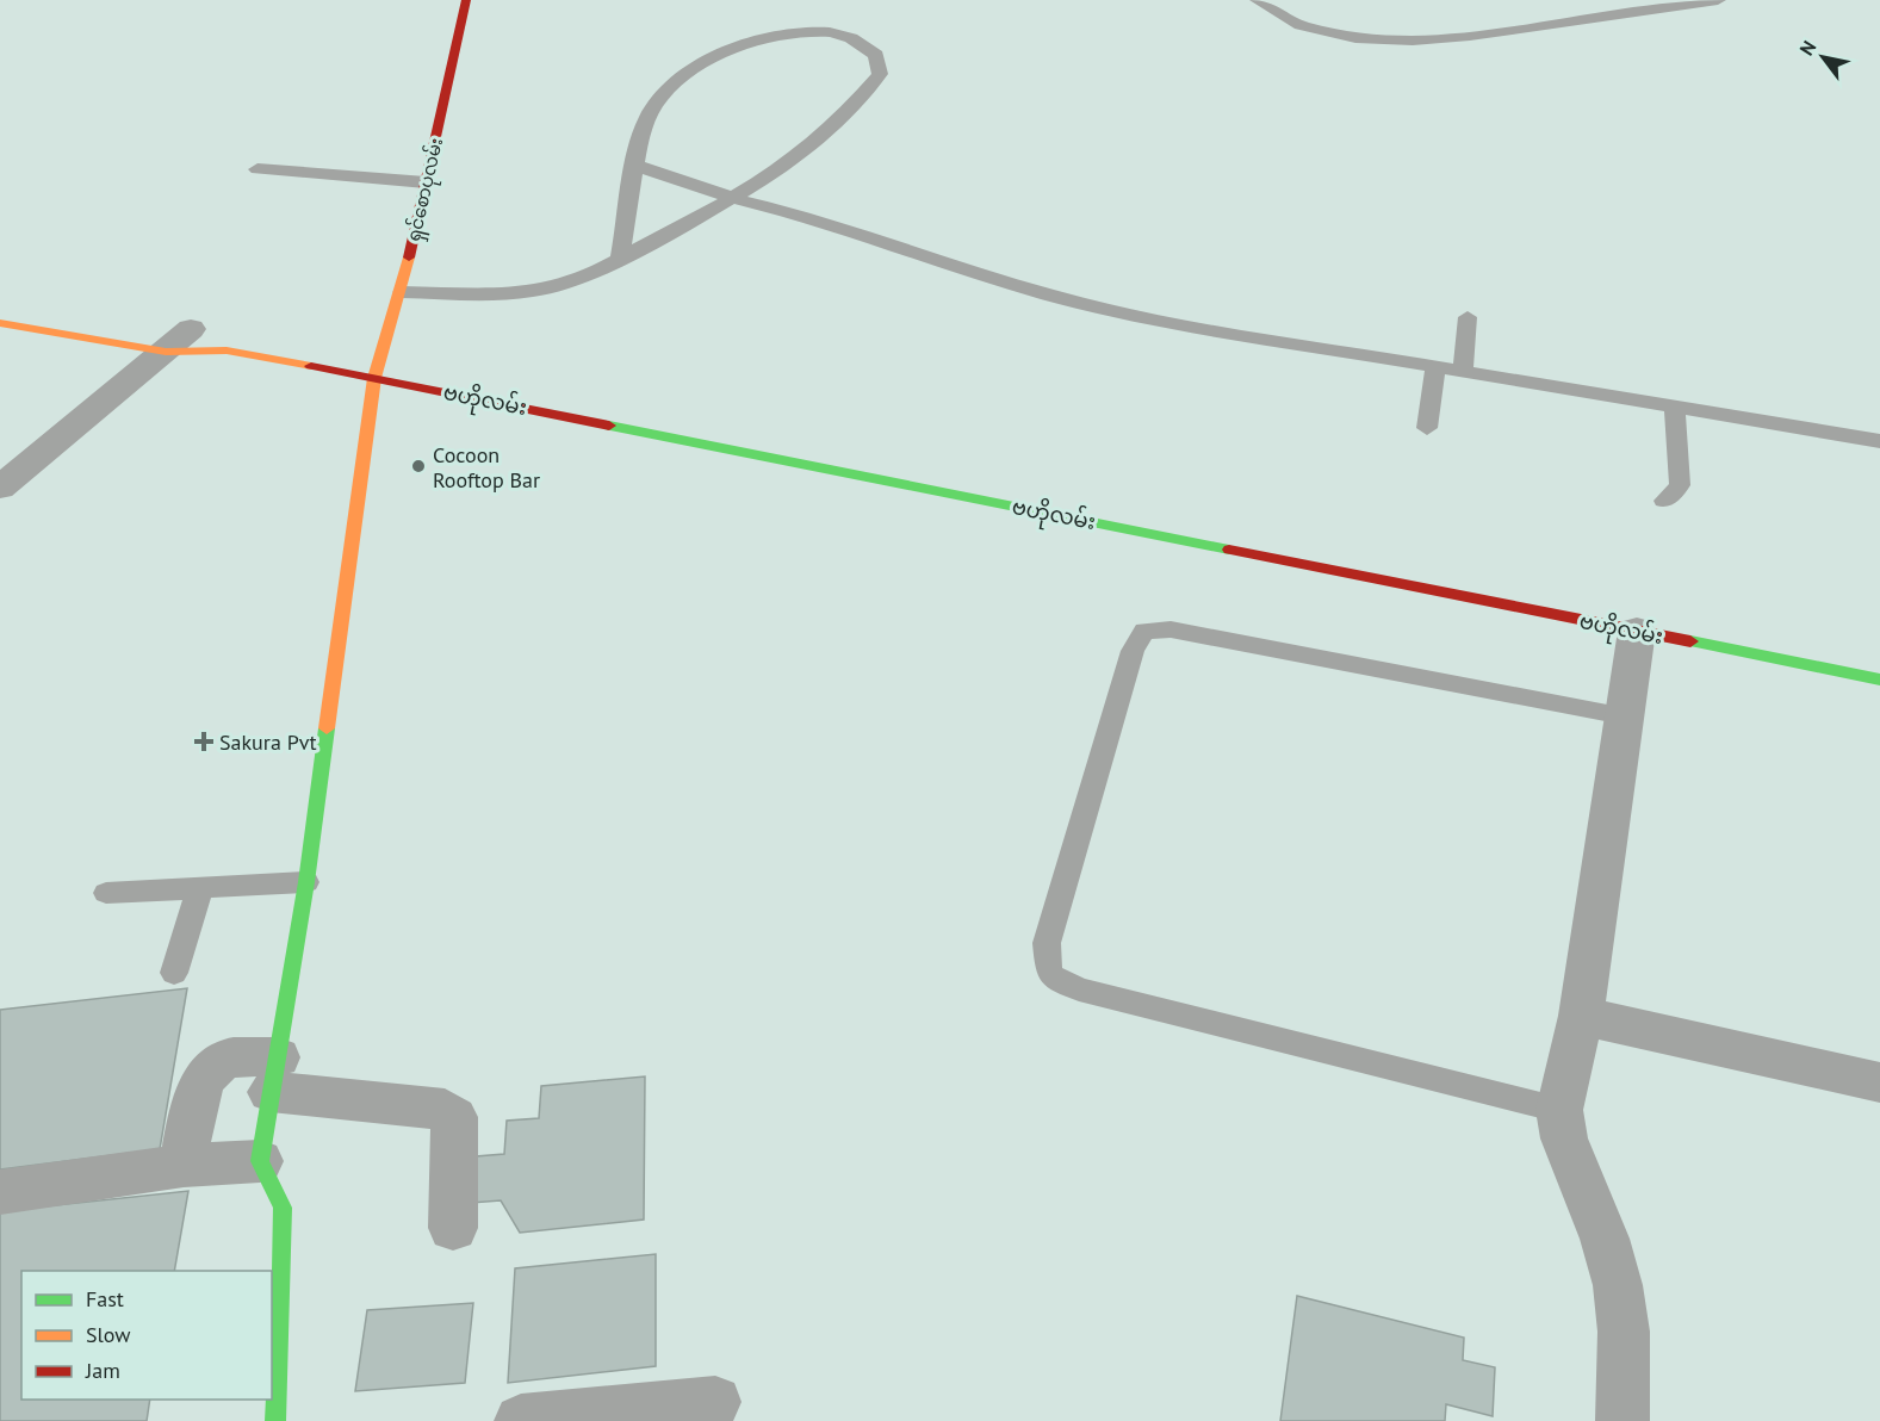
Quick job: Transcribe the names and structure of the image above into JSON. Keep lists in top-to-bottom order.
{
  "streets": {
    "main road": ["ရှင်စောပုလမ်း", "ဗဟိုလမ်း"]
  },
  "crossings": [
    ["ရှင်စောပုလမ်း", "ဗဟိုလမ်း"]
  ],
  "places": {
    "other": ["Cocoon Rooftop Bar"],
    "health": ["Sakura Pvt"]
  },
  "legend": ["Fast", "Slow", "Jam"],
  "north": "top left"
}
